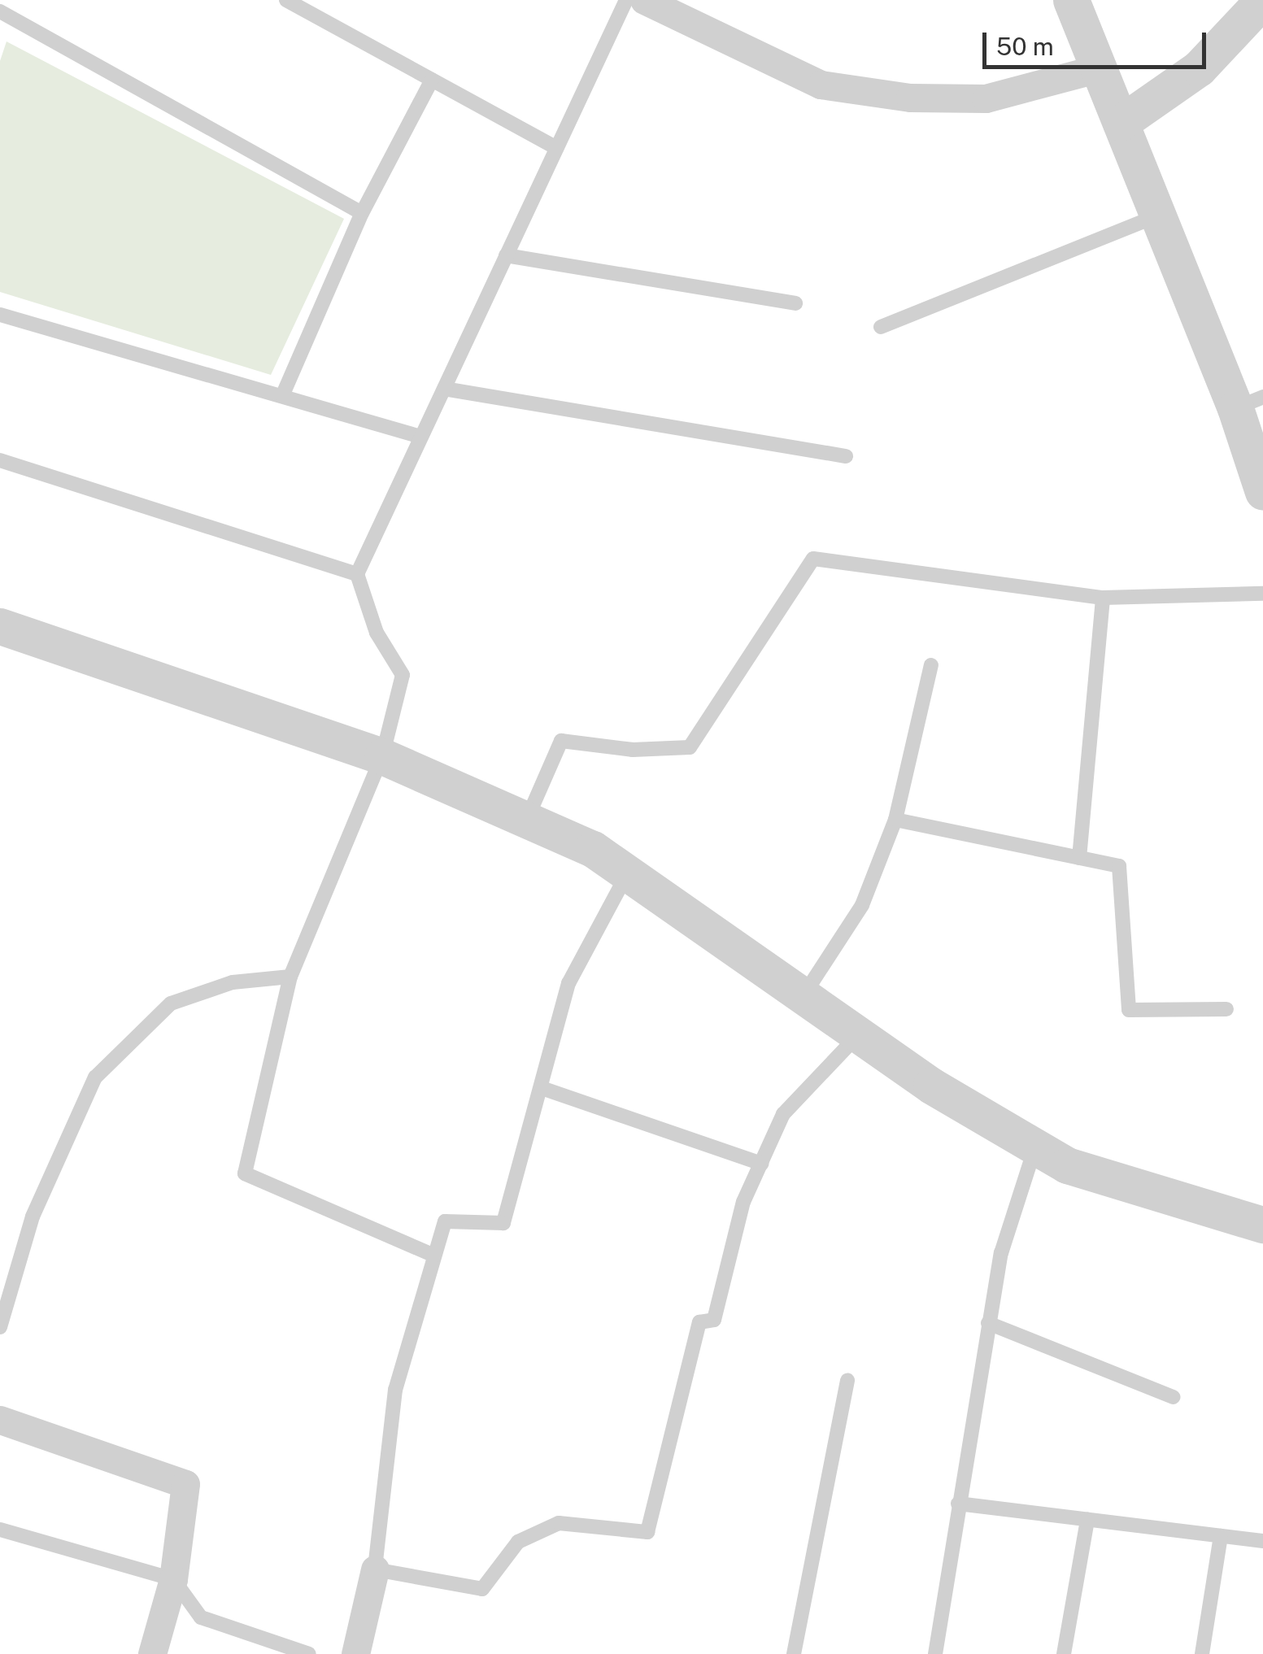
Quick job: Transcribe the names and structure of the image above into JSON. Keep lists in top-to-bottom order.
{
  "scale_bar": "50 m"
}
